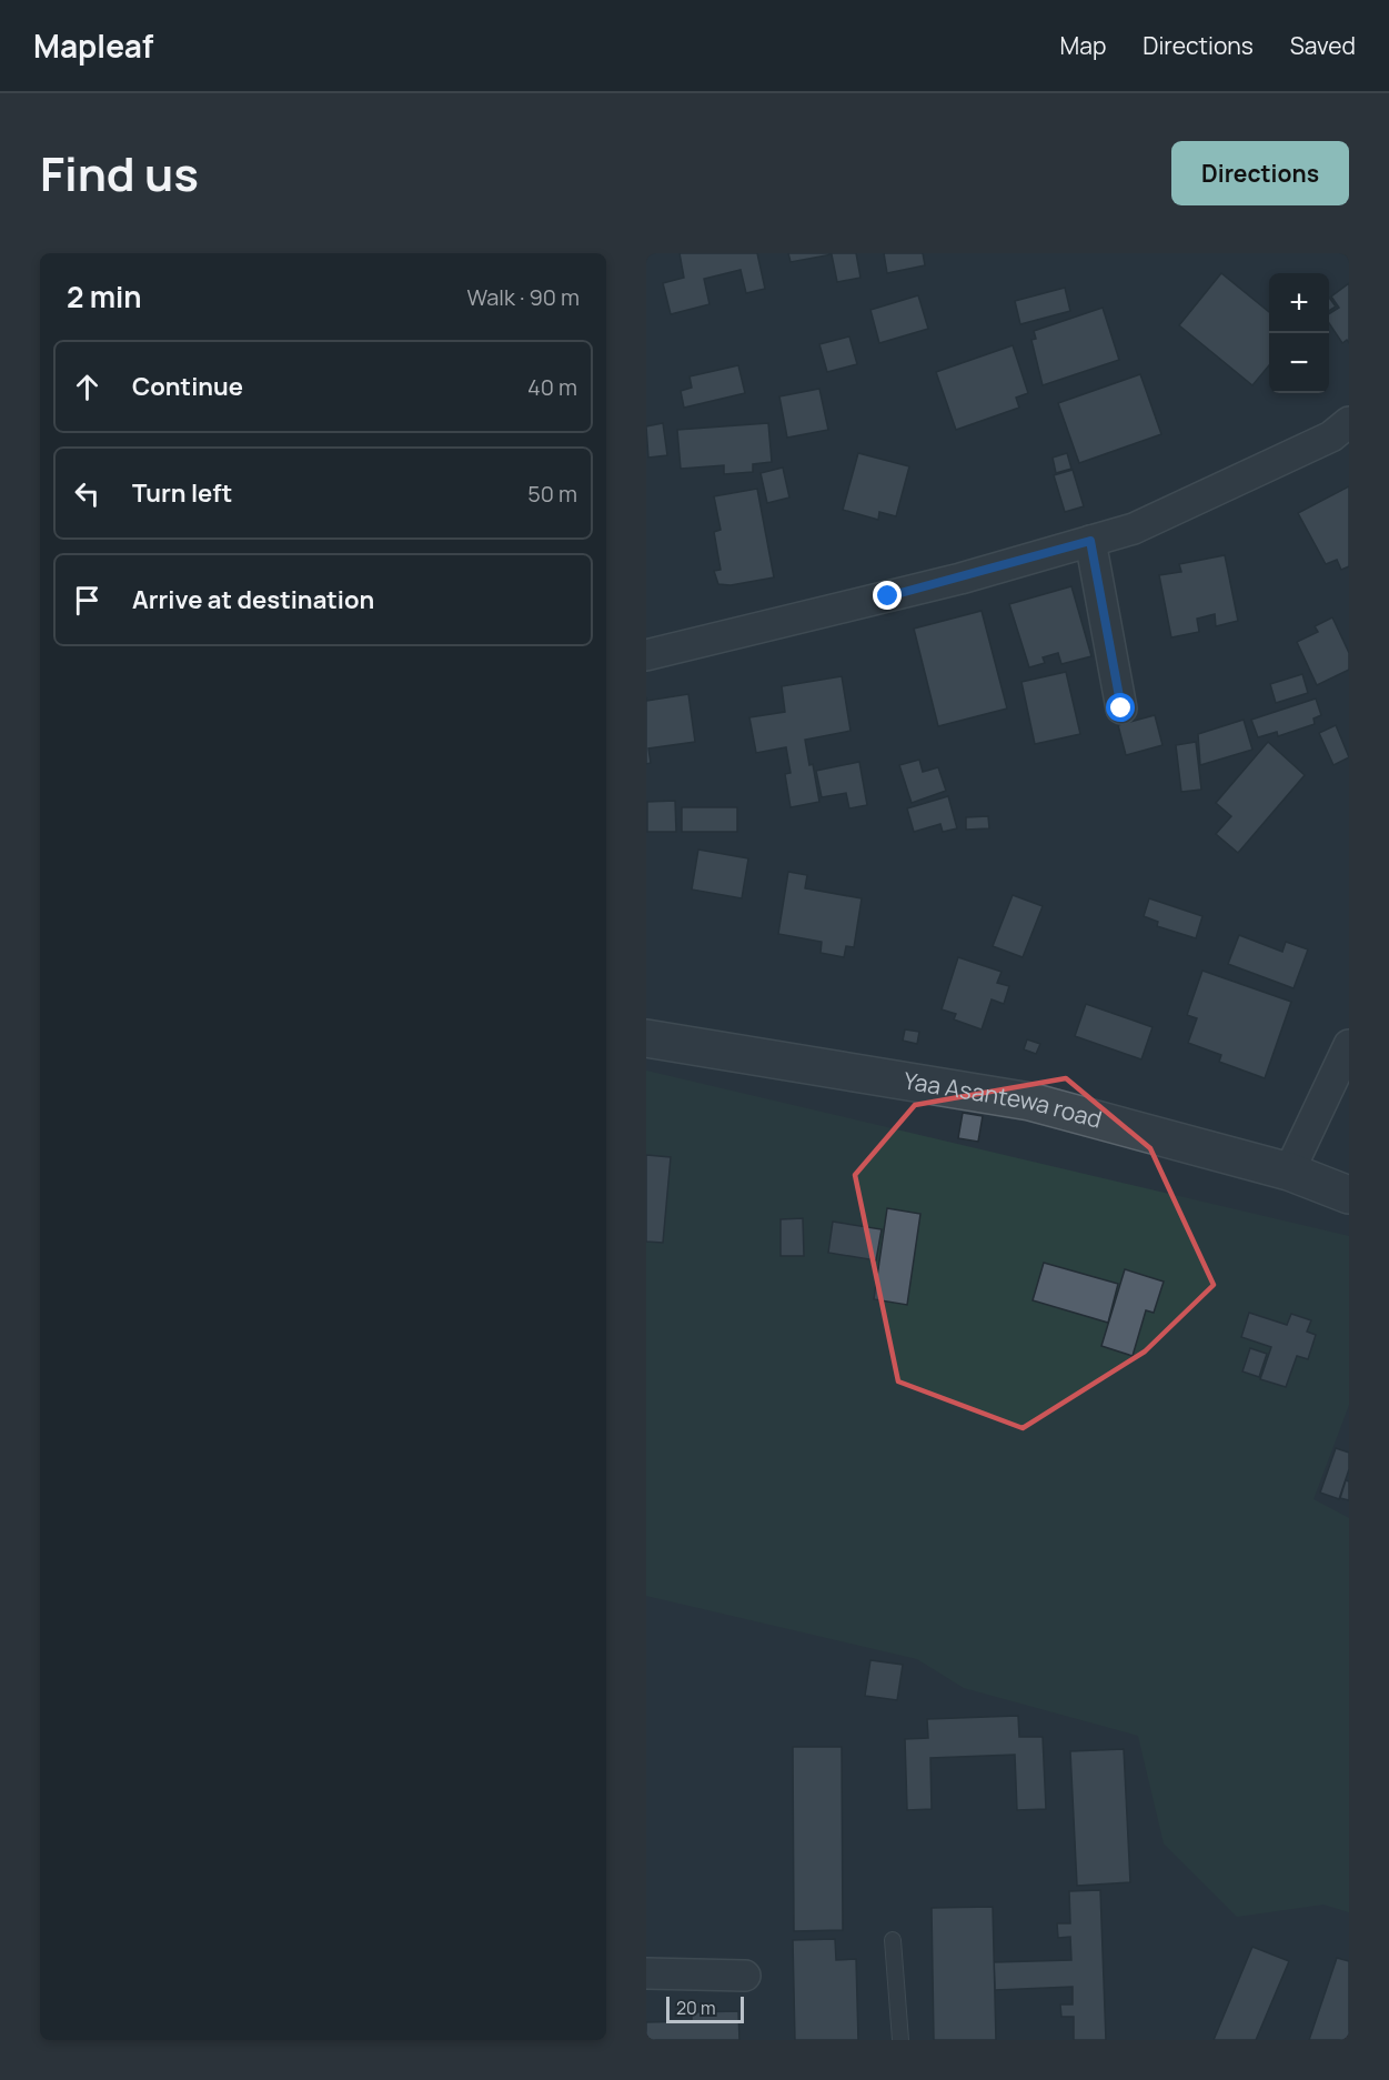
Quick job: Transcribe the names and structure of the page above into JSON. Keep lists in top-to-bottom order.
{
  "streets": {
    "street": ["Yaa Asantewa road"]
  },
  "scale_bar": "20 m",
  "page": {
    "header": "Mapleaf",
    "nav": ["Map", "Directions", "Saved"],
    "title": "Find us",
    "buttons": "Directions",
    "heading": ["2 min", "Walk · 90 m"],
    "map_buttons": ["+", "−"],
    "list": [
      ["Continue", "40 m"],
      ["Turn left", "50 m"],
      "Arrive at destination"
    ],
    "scale": "20 m"
  }
}
